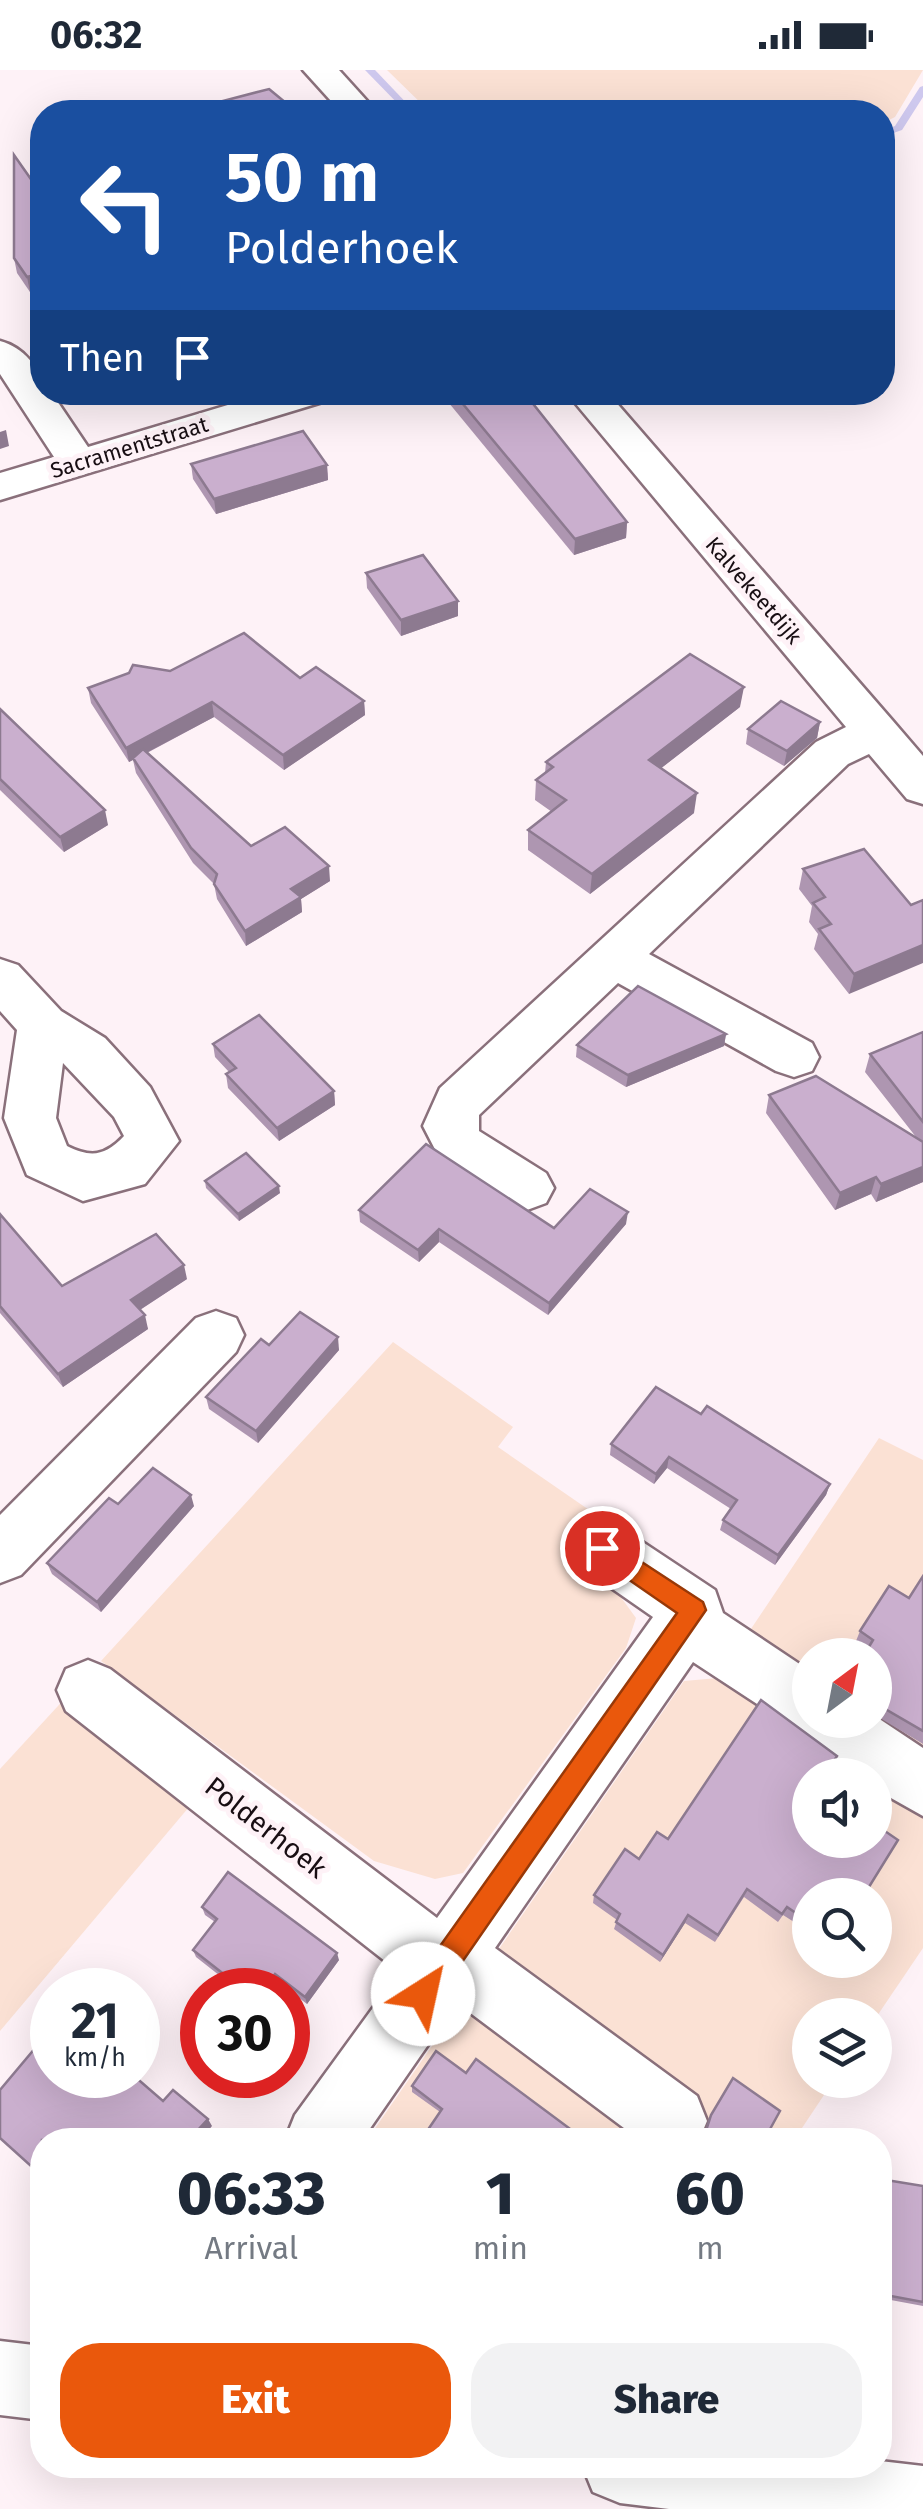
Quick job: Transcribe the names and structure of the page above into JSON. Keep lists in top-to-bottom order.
{
  "streets": {
    "street": ["Sacramentstraat", "Kalvekeetdijk", "Polderhoek"]
  },
  "north": "top right",
  "page": {
    "status": "06:32",
    "turn": ["50 m", "Polderhoek"],
    "then": "Then",
    "speed": "21 km/h",
    "limit": "30",
    "eta": [
      "06:33",
      "Arrival",
      "1",
      "min",
      "60",
      "m"
    ],
    "buttons": ["Exit", "Share"]
  }
}
